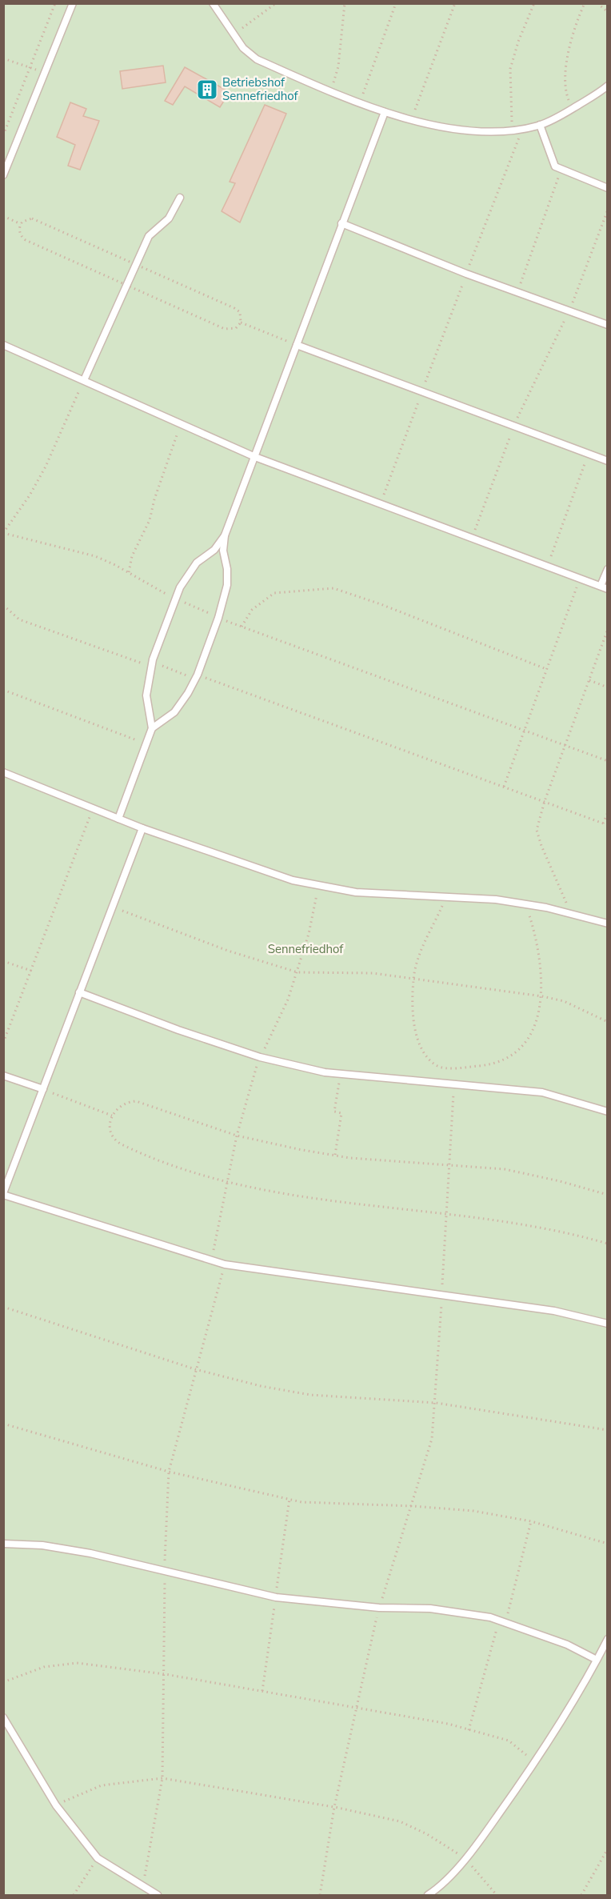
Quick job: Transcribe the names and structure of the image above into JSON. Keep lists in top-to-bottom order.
{
  "parks": ["Sennefriedhof"],
  "places": {
    "building": ["Betriebshof Sennefriedhof"]
  }
}
